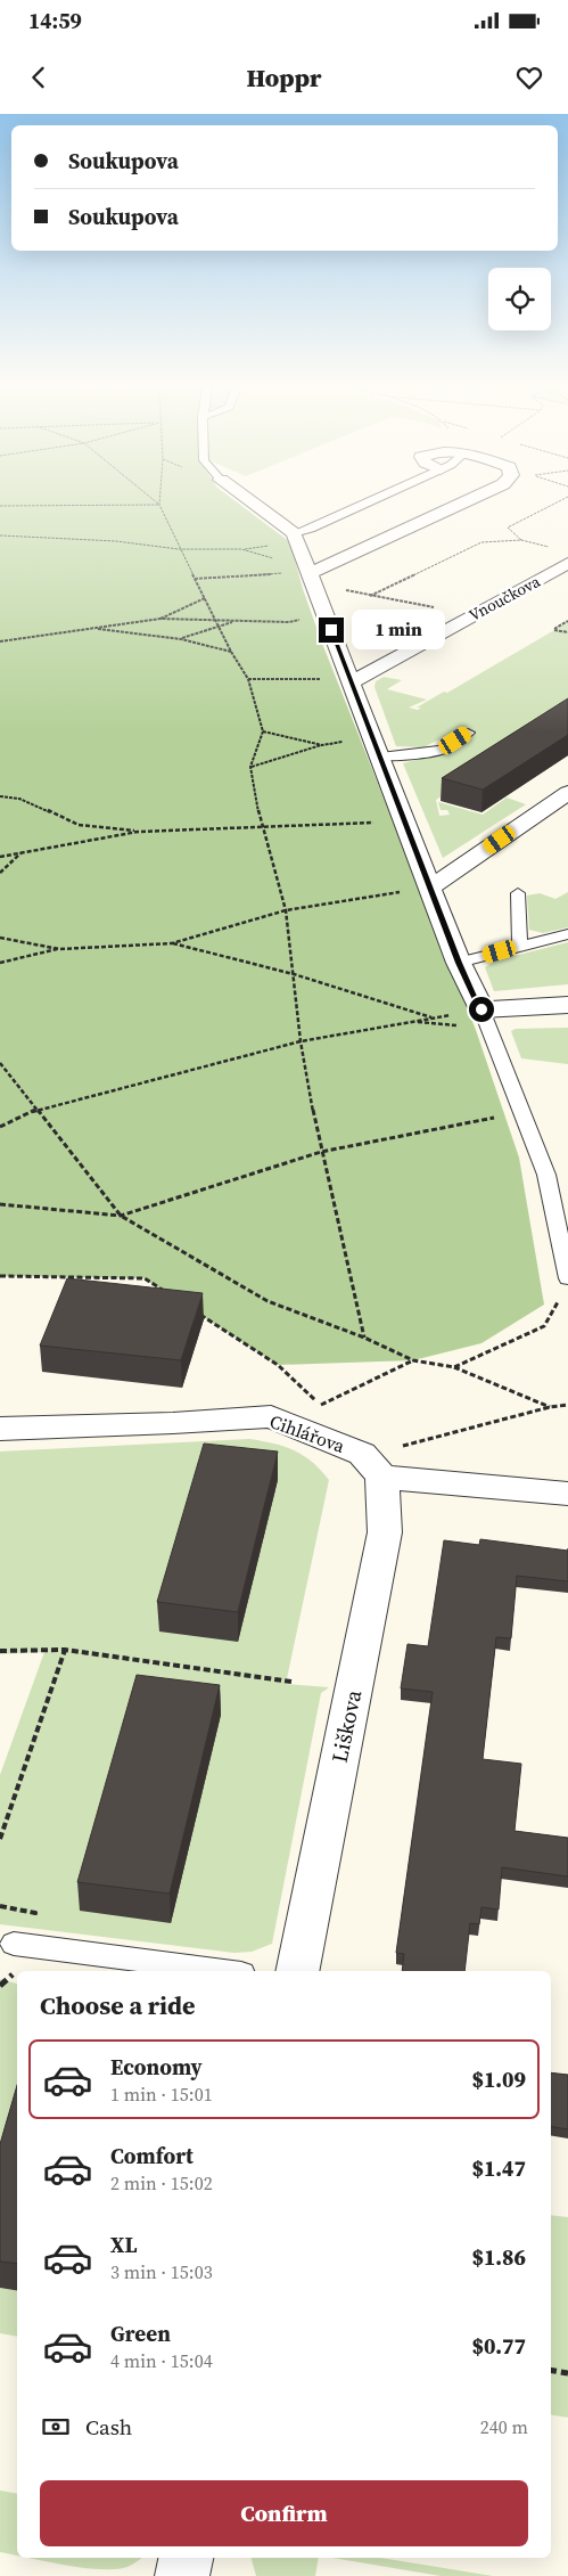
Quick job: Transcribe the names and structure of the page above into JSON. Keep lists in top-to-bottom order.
{
  "streets": {
    "street": ["Vnoučkova", "Cihlářova", "Liškova"]
  },
  "crossings": [
    ["Cihlářova", "Liškova"]
  ],
  "page": {
    "status": "14:59",
    "header": "Hoppr",
    "banner": ["Soukupova", "Soukupova"],
    "bubble": "1 min",
    "heading": "Choose a ride",
    "list": [
      {
        "name": "Economy",
        "note": "1 min · 15:01",
        "value": "$1.09"
      },
      {
        "name": "Comfort",
        "note": "2 min · 15:02",
        "value": "$1.47"
      },
      {
        "name": "XL",
        "note": "3 min · 15:03",
        "value": "$1.86"
      },
      {
        "name": "Green",
        "note": "4 min · 15:04",
        "value": "$0.77"
      }
    ],
    "pay": ["Cash", "240 m"],
    "buttons": "Confirm"
  }
}
